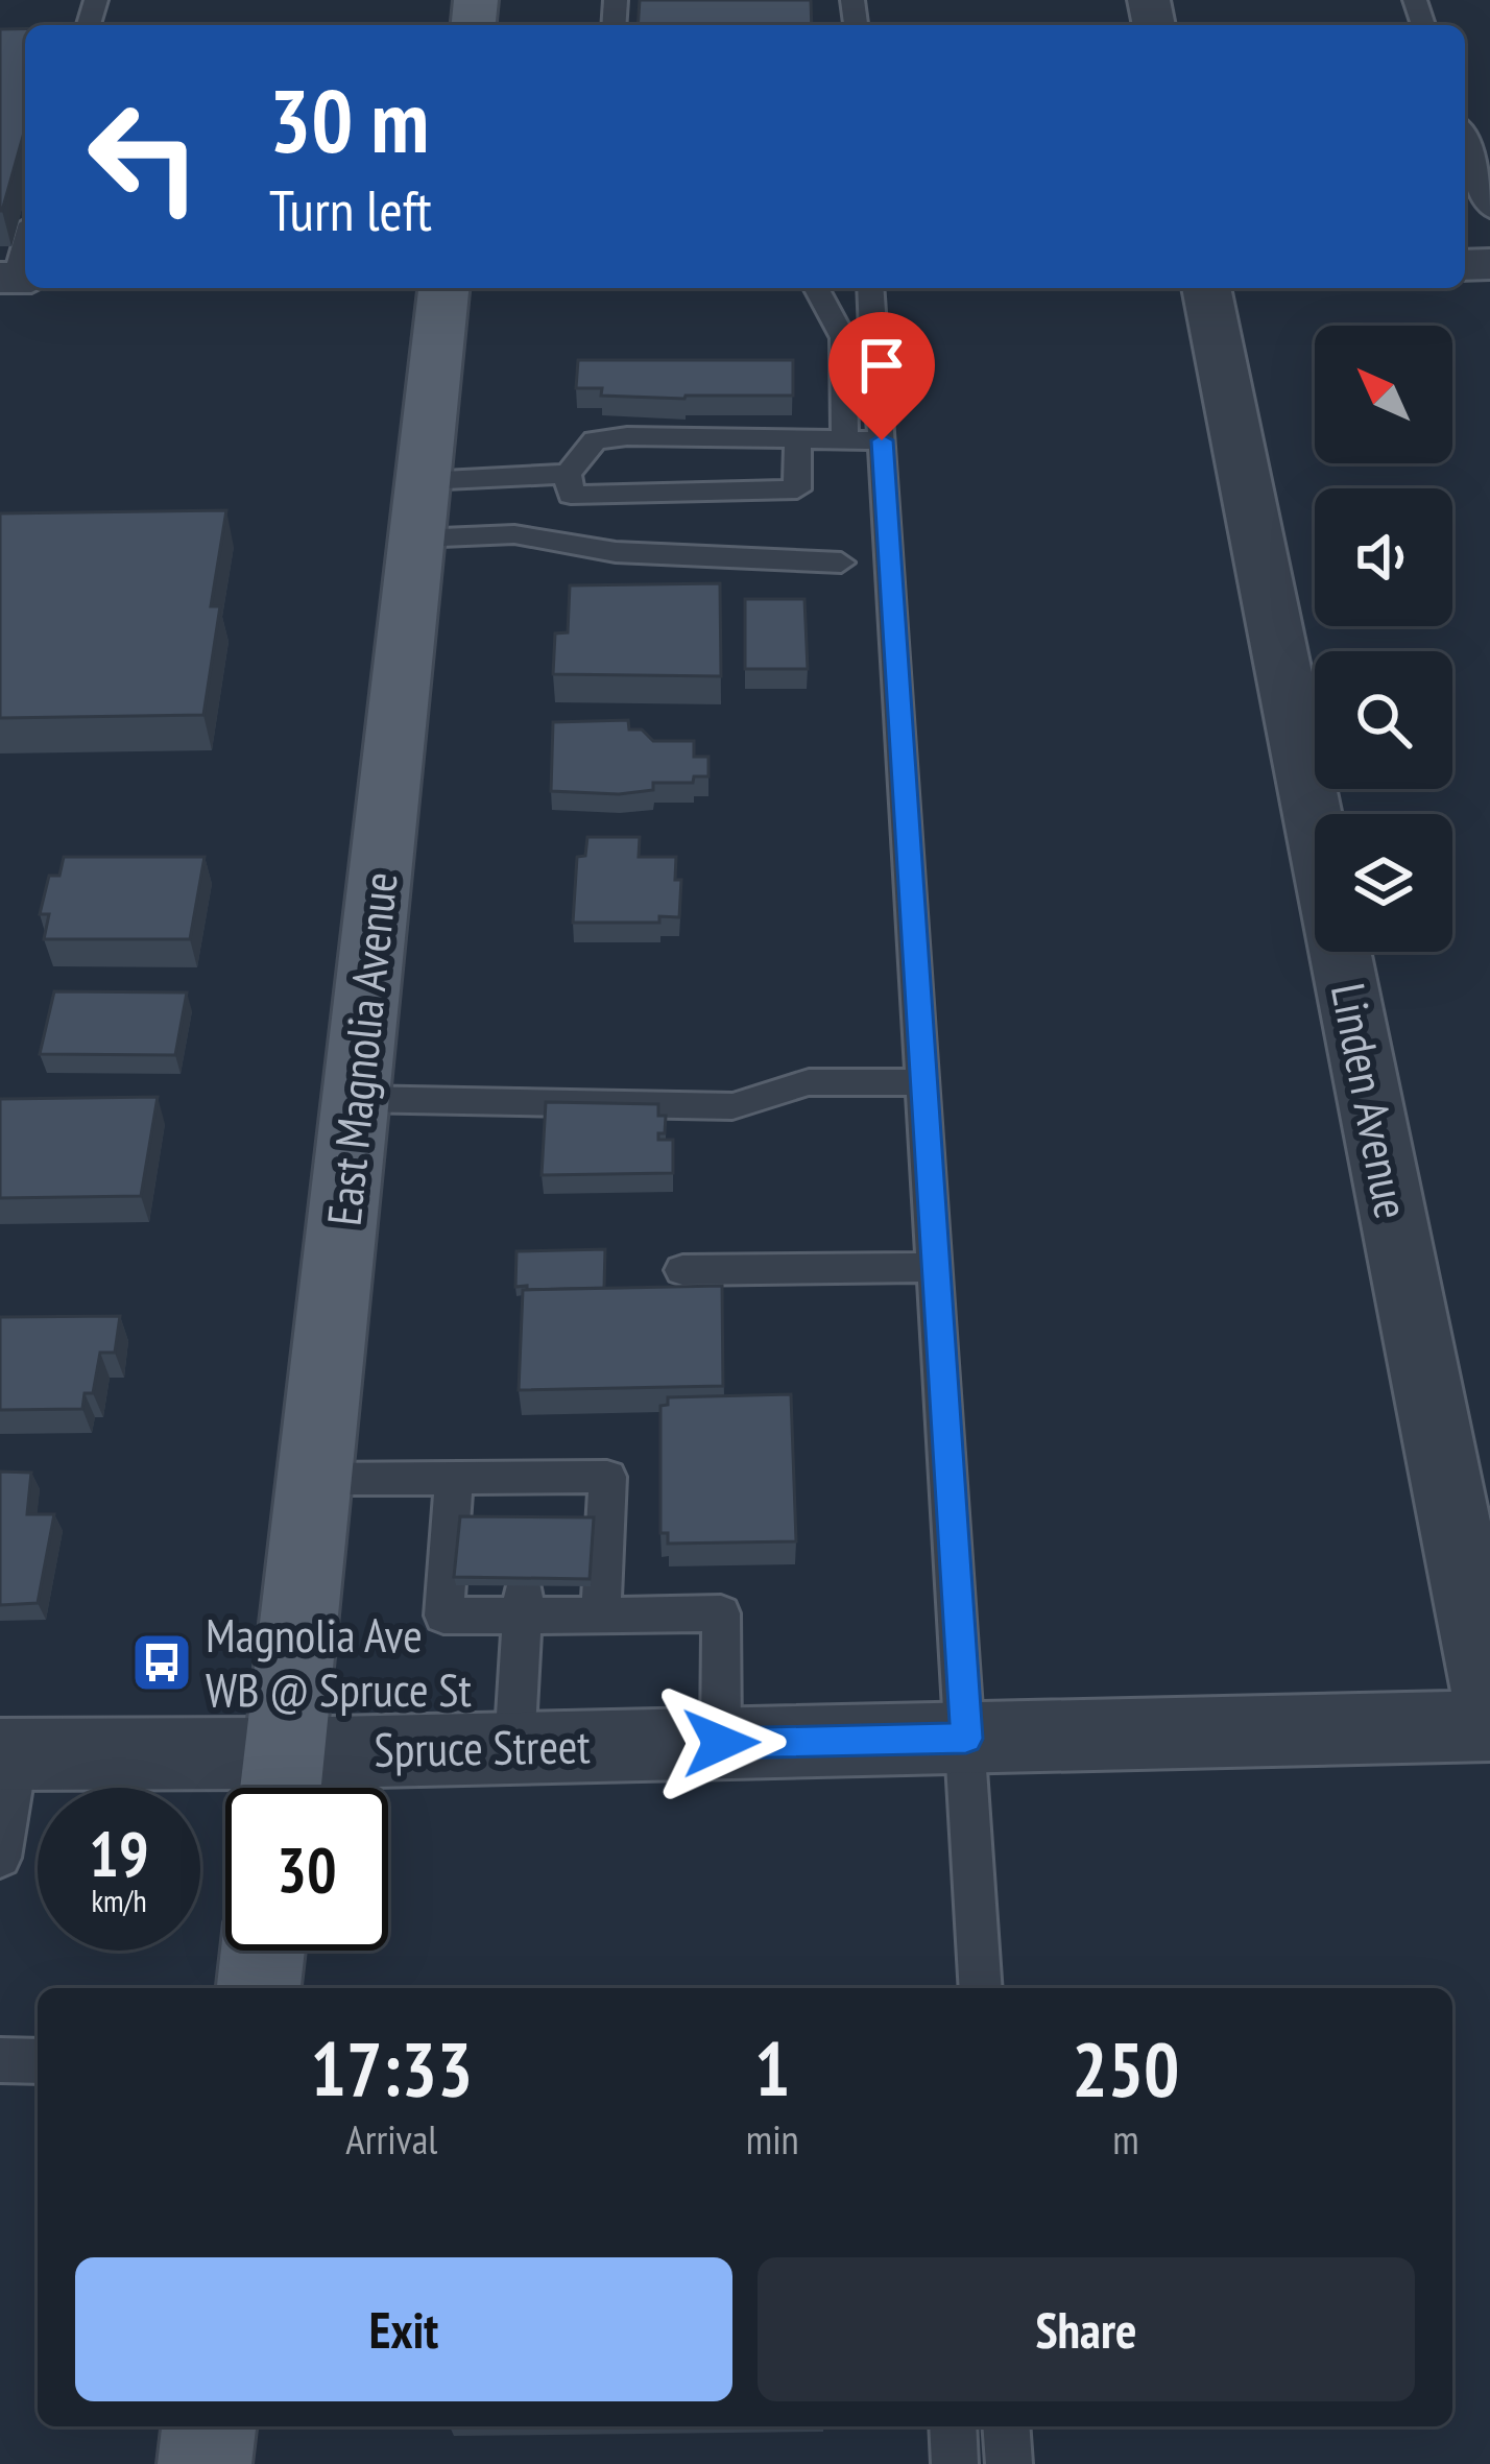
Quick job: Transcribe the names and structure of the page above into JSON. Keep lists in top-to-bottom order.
{
  "streets": {
    "main road": ["East Magnolia Avenue"],
    "street": ["Linden Avenue", "Spruce Street"]
  },
  "crossings": [
    ["East Magnolia Avenue", "Spruce Street"]
  ],
  "places": {
    "bus stop": ["Magnolia Ave WB @ Spruce St"]
  },
  "north": "top left",
  "page": {
    "turn": ["30 m", "Turn left"],
    "speed": "19 km/h",
    "limit": "30",
    "eta": [
      "17:33",
      "Arrival",
      "1",
      "min",
      "250",
      "m"
    ],
    "buttons": ["Exit", "Share"]
  }
}
